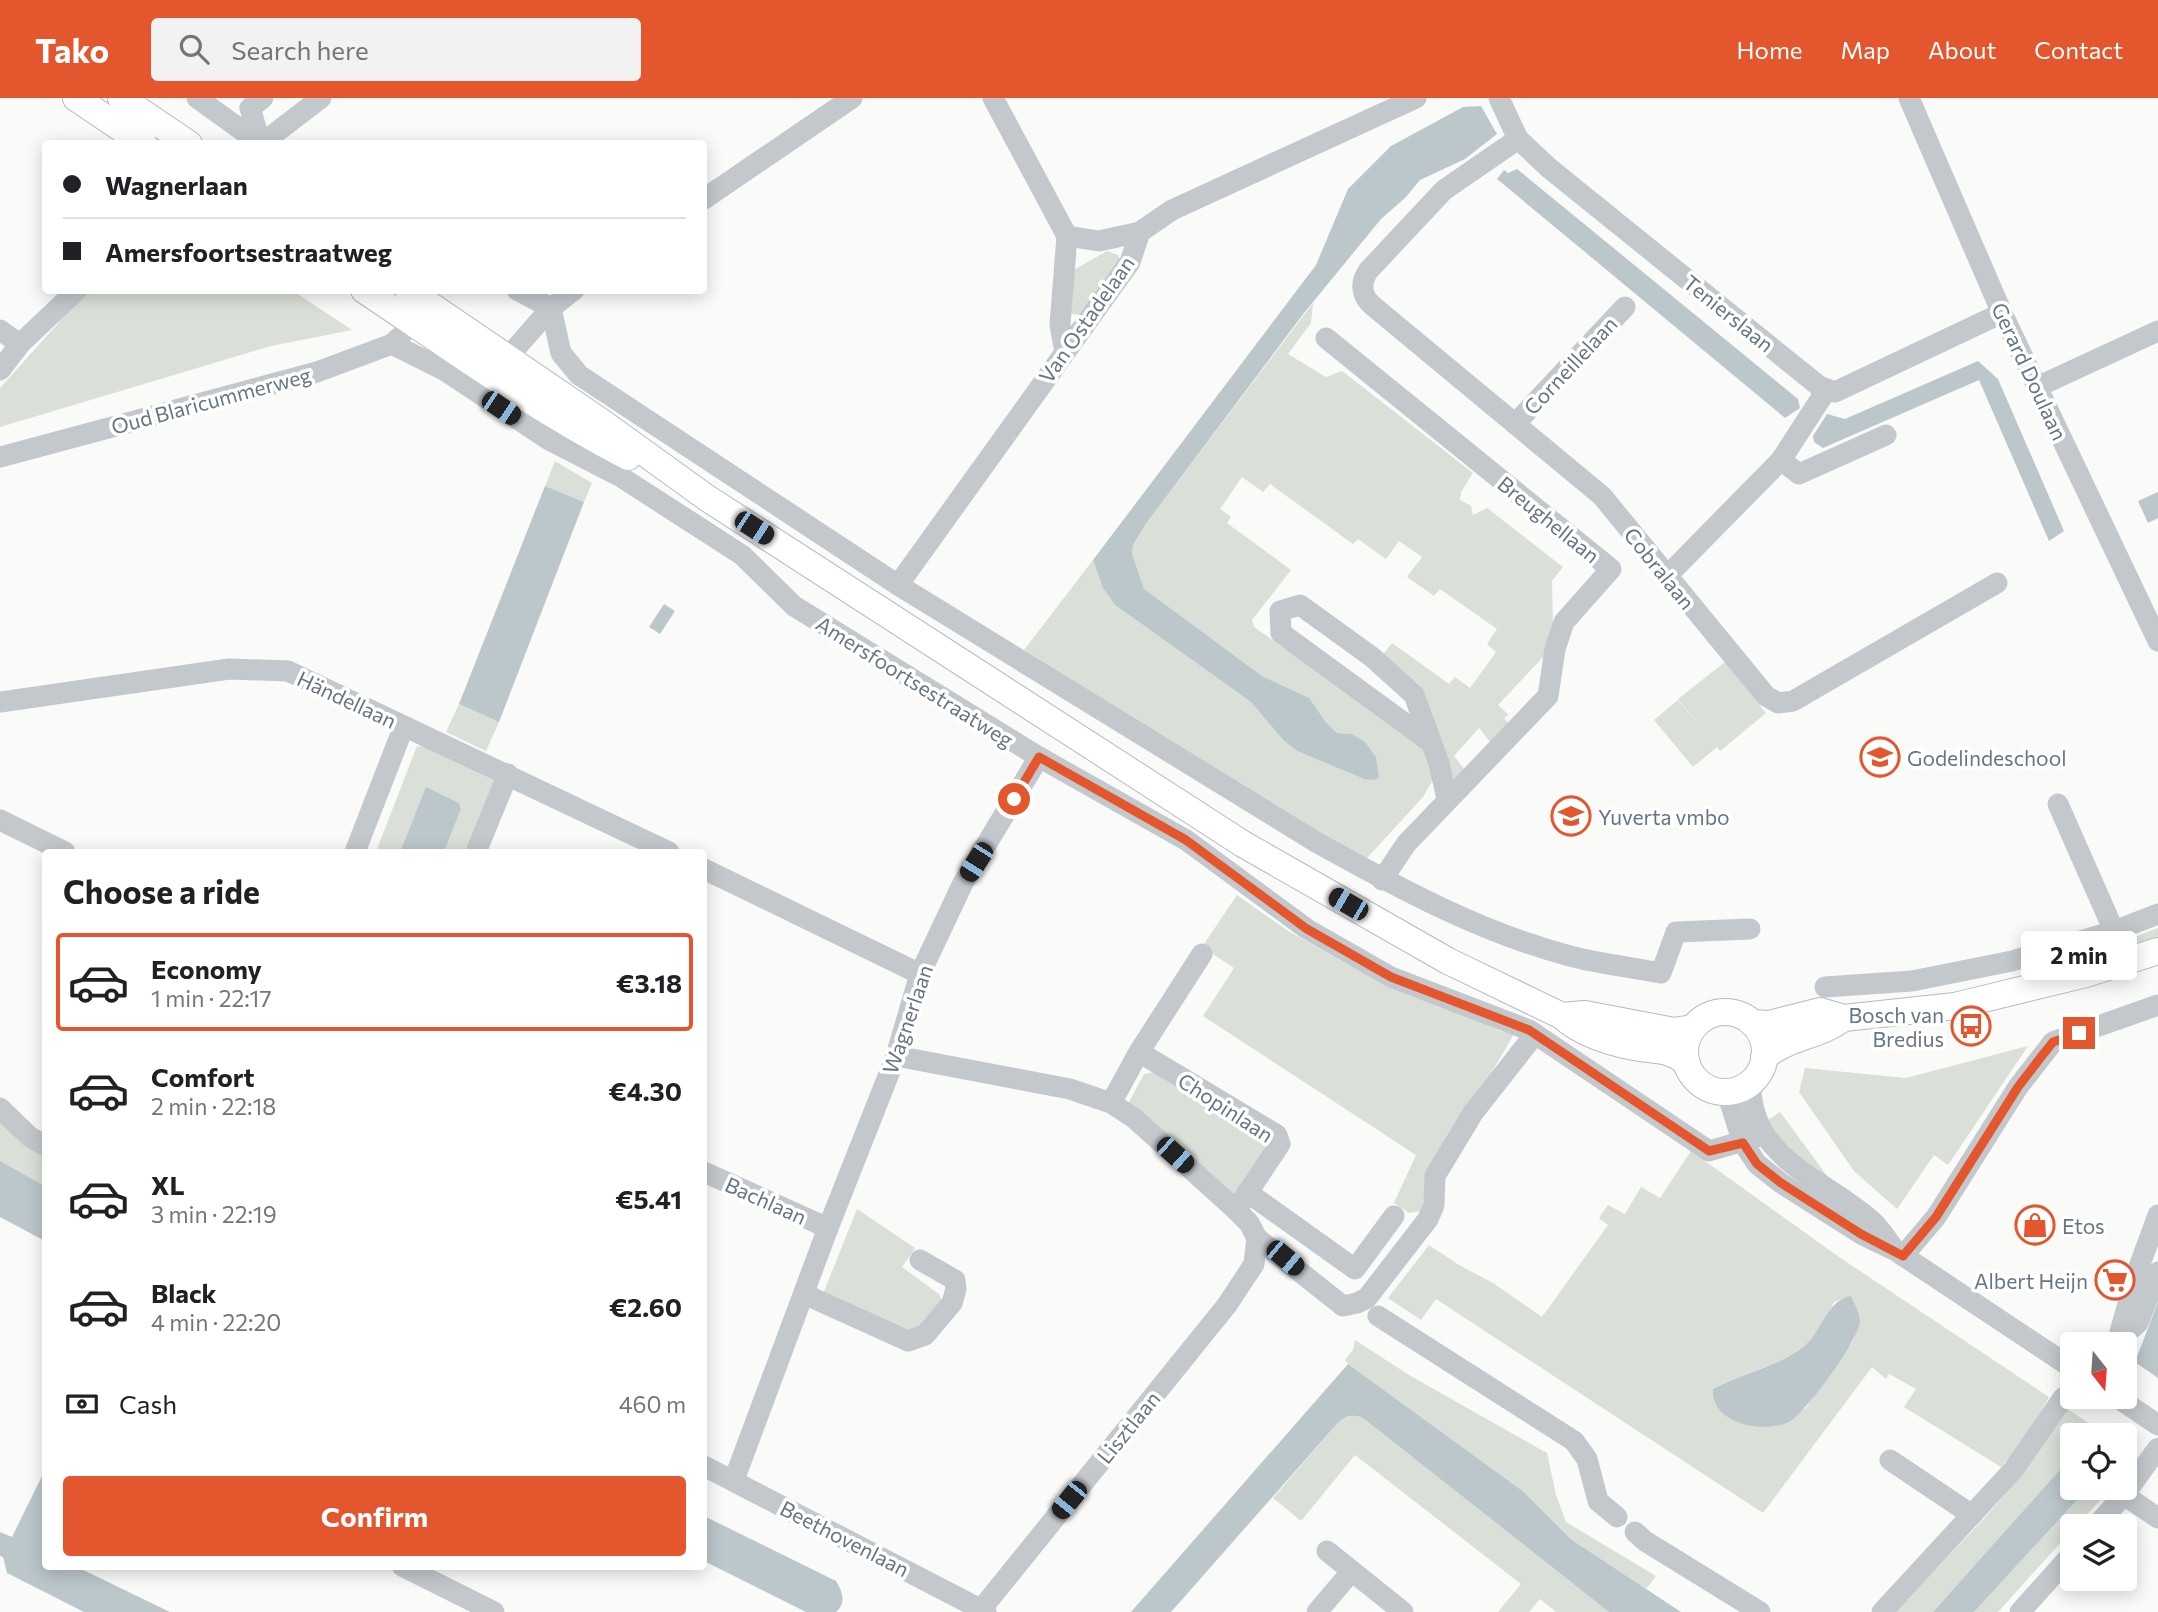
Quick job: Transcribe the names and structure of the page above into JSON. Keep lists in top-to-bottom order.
{
  "streets": {
    "main road": ["Amersfoortsestraatweg"],
    "street": [
      "Tenierslaan",
      "Van Ostadelaan",
      "Corneillelaan",
      "Gerard Doulaan",
      "Oud Blaricummerweg",
      "Breughellaan",
      "Cobralaan",
      "Händellaan",
      "Wagnerlaan",
      "Chopinlaan",
      "Bachlaan",
      "Lisztlaan",
      "Beethovenlaan"
    ]
  },
  "crossings": [
    ["Tenierslaan", "Cobralaan"],
    ["Corneillelaan", "Cobralaan"],
    ["Oud Blaricummerweg", "Amersfoortsestraatweg"],
    ["Amersfoortsestraatweg", "Wagnerlaan"],
    ["Wagnerlaan", "Bachlaan"],
    ["Wagnerlaan", "Beethovenlaan"],
    ["Lisztlaan", "Beethovenlaan"]
  ],
  "places": {
    "school or university": ["Godelindeschool", "Yuverta vmbo"],
    "bus stop": ["Bosch van Bredius"],
    "shop": ["Etos"],
    "supermarket": ["Albert Heijn"]
  },
  "north": "bottom",
  "page": {
    "header": "Tako",
    "search": "Search here",
    "nav": [
      "Home",
      "Map",
      "About",
      "Contact"
    ],
    "banner": ["Wagnerlaan", "Amersfoortsestraatweg"],
    "heading": "Choose a ride",
    "bubble": "2 min",
    "list": [
      {
        "name": "Economy",
        "note": "1 min · 22:17",
        "value": "€3.18"
      },
      {
        "name": "Comfort",
        "note": "2 min · 22:18",
        "value": "€4.30"
      },
      {
        "name": "XL",
        "note": "3 min · 22:19",
        "value": "€5.41"
      },
      {
        "name": "Black",
        "note": "4 min · 22:20",
        "value": "€2.60"
      }
    ],
    "pay": ["Cash", "460 m"],
    "buttons": "Confirm"
  }
}
